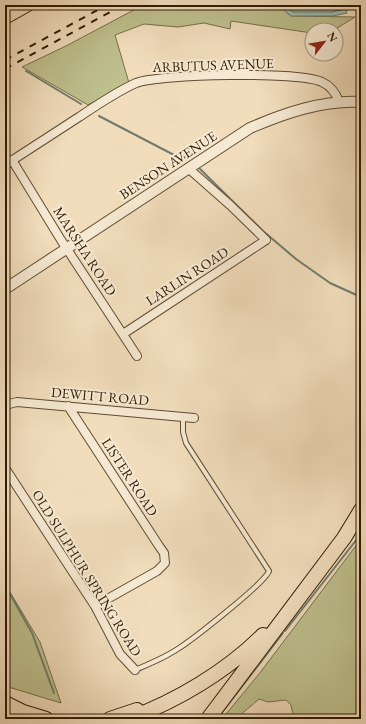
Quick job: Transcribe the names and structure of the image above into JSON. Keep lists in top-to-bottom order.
{
  "streets": {
    "street": [
      "ARBUTUS AVENUE",
      "BENSON AVENUE",
      "MARSHA ROAD",
      "LARLIN ROAD",
      "DEWITT ROAD",
      "LISTER ROAD",
      "OLD SULPHUR SPRING ROAD"
    ]
  },
  "crossings": [
    ["ARBUTUS AVENUE", "BENSON AVENUE"],
    ["ARBUTUS AVENUE", "MARSHA ROAD"],
    ["BENSON AVENUE", "MARSHA ROAD"],
    ["BENSON AVENUE", "LARLIN ROAD"],
    ["MARSHA ROAD", "LARLIN ROAD"],
    ["DEWITT ROAD", "LISTER ROAD"],
    ["LISTER ROAD", "OLD SULPHUR SPRING ROAD"]
  ],
  "north": "top right"
}
